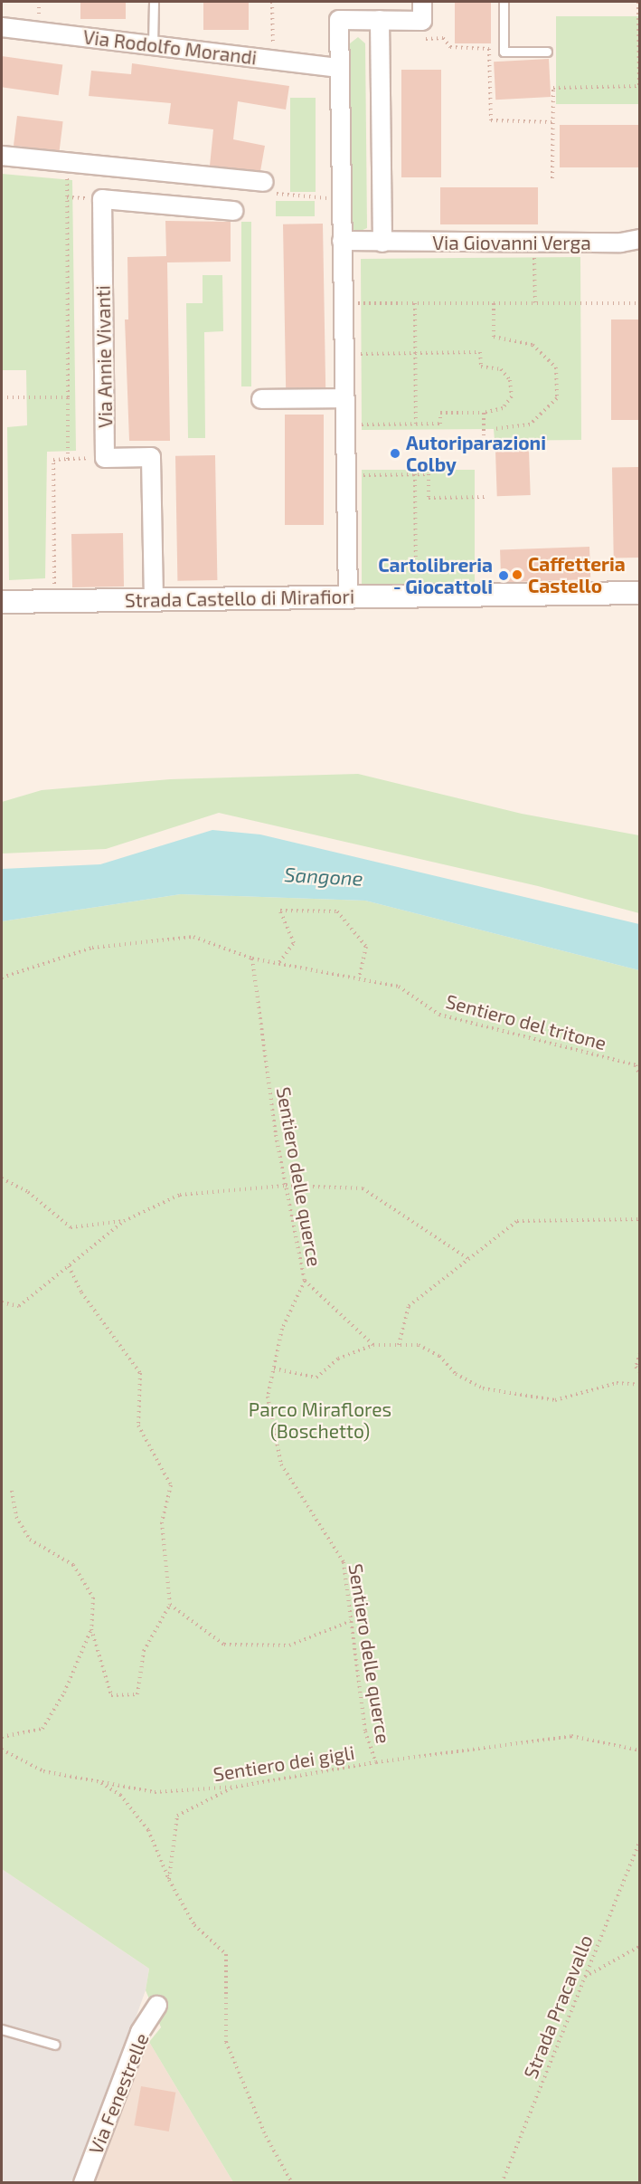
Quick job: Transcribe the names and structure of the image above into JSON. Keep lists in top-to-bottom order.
{
  "streets": {
    "street": [
      "Via Rodolfo Morandi",
      "Via Giovanni Verga",
      "Via Annie Vivanti",
      "Strada Castello di Mirafiori",
      "Via Fenestrelle"
    ],
    "path": [
      "Sentiero del tritone",
      "Sentiero delle querce",
      "Sentiero dei gigli",
      "Strada Pracavallo"
    ]
  },
  "crossings": [
    ["Via Annie Vivanti", "Strada Castello di Mirafiori"],
    ["Sentiero del tritone", "Sentiero delle querce"],
    ["Sentiero delle querce", "Sentiero dei gigli"]
  ],
  "water": ["Sangone"],
  "parks": ["Parco Miraflores (Boschetto)"],
  "places": ["Autoriparazioni Colby", "Caffetteria Castello", "Cartolibreria - Giocattoli"]
}
